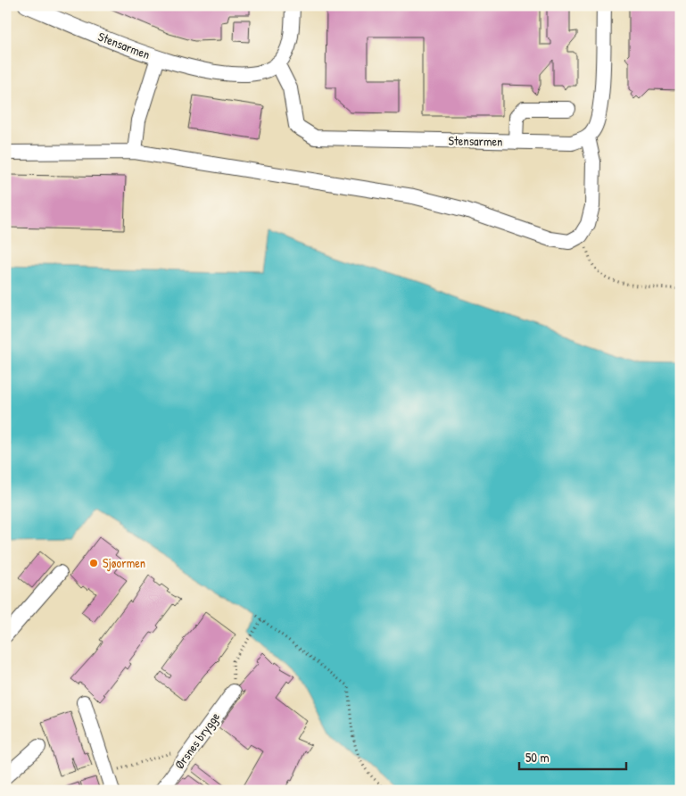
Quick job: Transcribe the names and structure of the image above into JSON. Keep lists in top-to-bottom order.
{
  "streets": {
    "street": ["Stensarmen", "Ørsnes brygge"]
  },
  "places": ["Sjøormen"],
  "scale_bar": "50 m"
}
